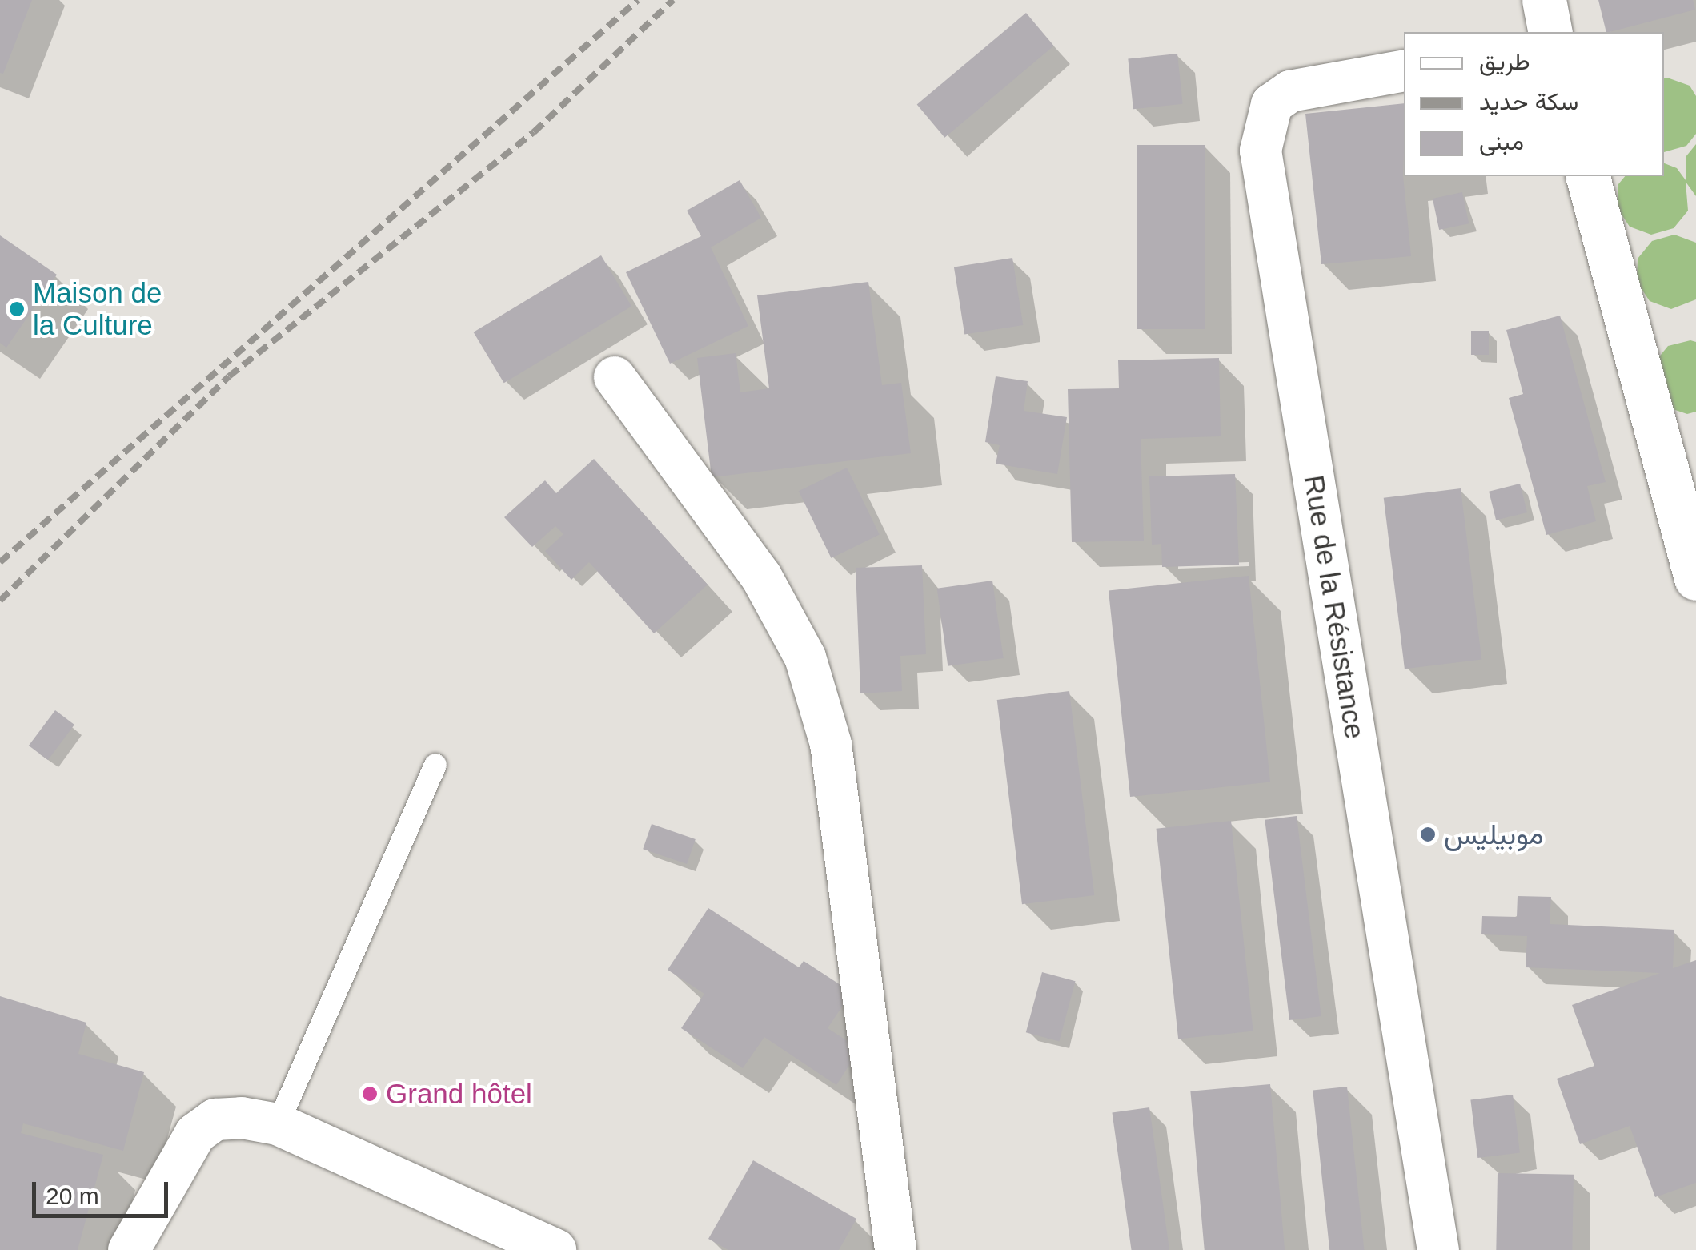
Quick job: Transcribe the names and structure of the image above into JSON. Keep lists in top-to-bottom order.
{
  "streets": {
    "street": ["Rue de la Résistance"]
  },
  "places": ["Maison de la Culture", "موبيليس", "Grand hôtel"],
  "legend": ["طريق", "سكة حديد", "مبنى"],
  "scale_bar": "20 m"
}
